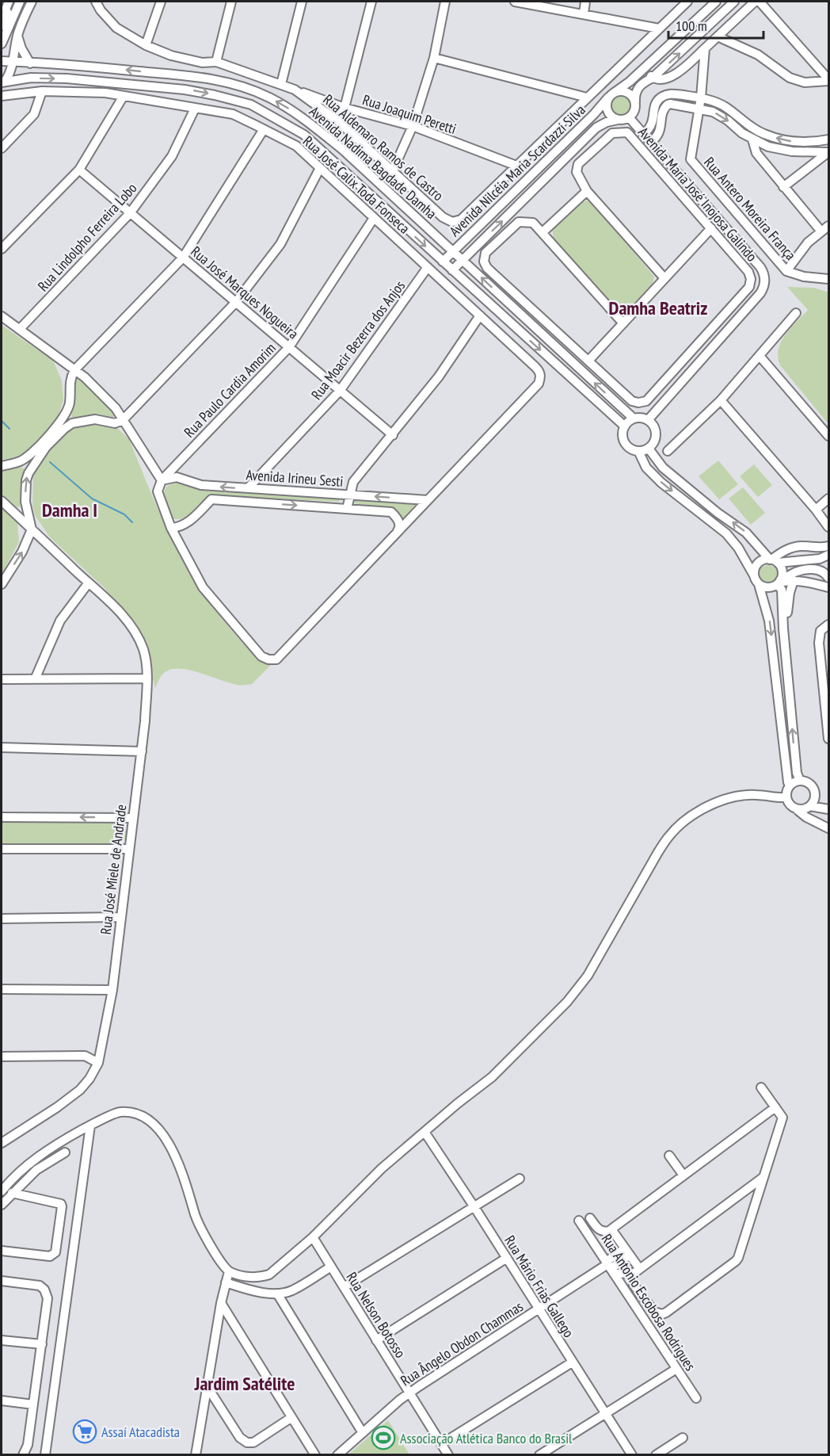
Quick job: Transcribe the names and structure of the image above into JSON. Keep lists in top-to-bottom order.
{
  "streets": {
    "street": [
      "Rua Joaquim Peretti",
      "Rua Aldemaro Ramos de Castro",
      "Avenida Nadima Bagdade Damha",
      "Avenida Nilcéia Maria Scardazzi Silva",
      "Rua José Calix Toda Fonseca",
      "Avenida Maria José Inojosa Galindo",
      "Rua Antero Moreira França",
      "Rua Lindolpho Ferreira Lobo",
      "Rua José Marques Nogueira",
      "Rua Moacir Bezerra dos Anjos",
      "Rua Paulo Cardia Amorim",
      "Avenida Irineu Sesti",
      "Rua José Miele de Andrade",
      "Rua Mário Frias Gallego",
      "Rua Antonio Escobosa Rodrigues",
      "Rua Nelson Botosso",
      "Rua Ângelo Obdon Chammas"
    ]
  },
  "crossings": [
    ["Rua Joaquim Peretti", "Rua Aldemaro Ramos de Castro"],
    ["Avenida Nadima Bagdade Damha", "Avenida Nilcéia Maria Scardazzi Silva"],
    ["Rua José Calix Toda Fonseca", "Rua Lindolpho Ferreira Lobo"],
    ["Rua José Calix Toda Fonseca", "Rua Moacir Bezerra dos Anjos"],
    ["Rua José Calix Toda Fonseca", "Rua Paulo Cardia Amorim"],
    ["Rua José Calix Toda Fonseca", "Avenida Irineu Sesti"],
    ["Rua Lindolpho Ferreira Lobo", "Rua José Marques Nogueira"],
    ["Rua José Marques Nogueira", "Rua Moacir Bezerra dos Anjos"],
    ["Rua José Marques Nogueira", "Rua Paulo Cardia Amorim"],
    ["Rua Moacir Bezerra dos Anjos", "Avenida Irineu Sesti"],
    ["Rua Paulo Cardia Amorim", "Avenida Irineu Sesti"],
    ["Rua Mário Frias Gallego", "Rua Ângelo Obdon Chammas"],
    ["Rua Antonio Escobosa Rodrigues", "Rua Ângelo Obdon Chammas"],
    ["Rua Nelson Botosso", "Rua Ângelo Obdon Chammas"]
  ],
  "districts": ["Damha Beatriz", "Damha I", "Jardim Satélite"],
  "places": {
    "supermarket": ["Assaí Atacadista"],
    "sports": ["Associação Atlética Banco do Brasil"]
  },
  "scale_bar": "100 m"
}
